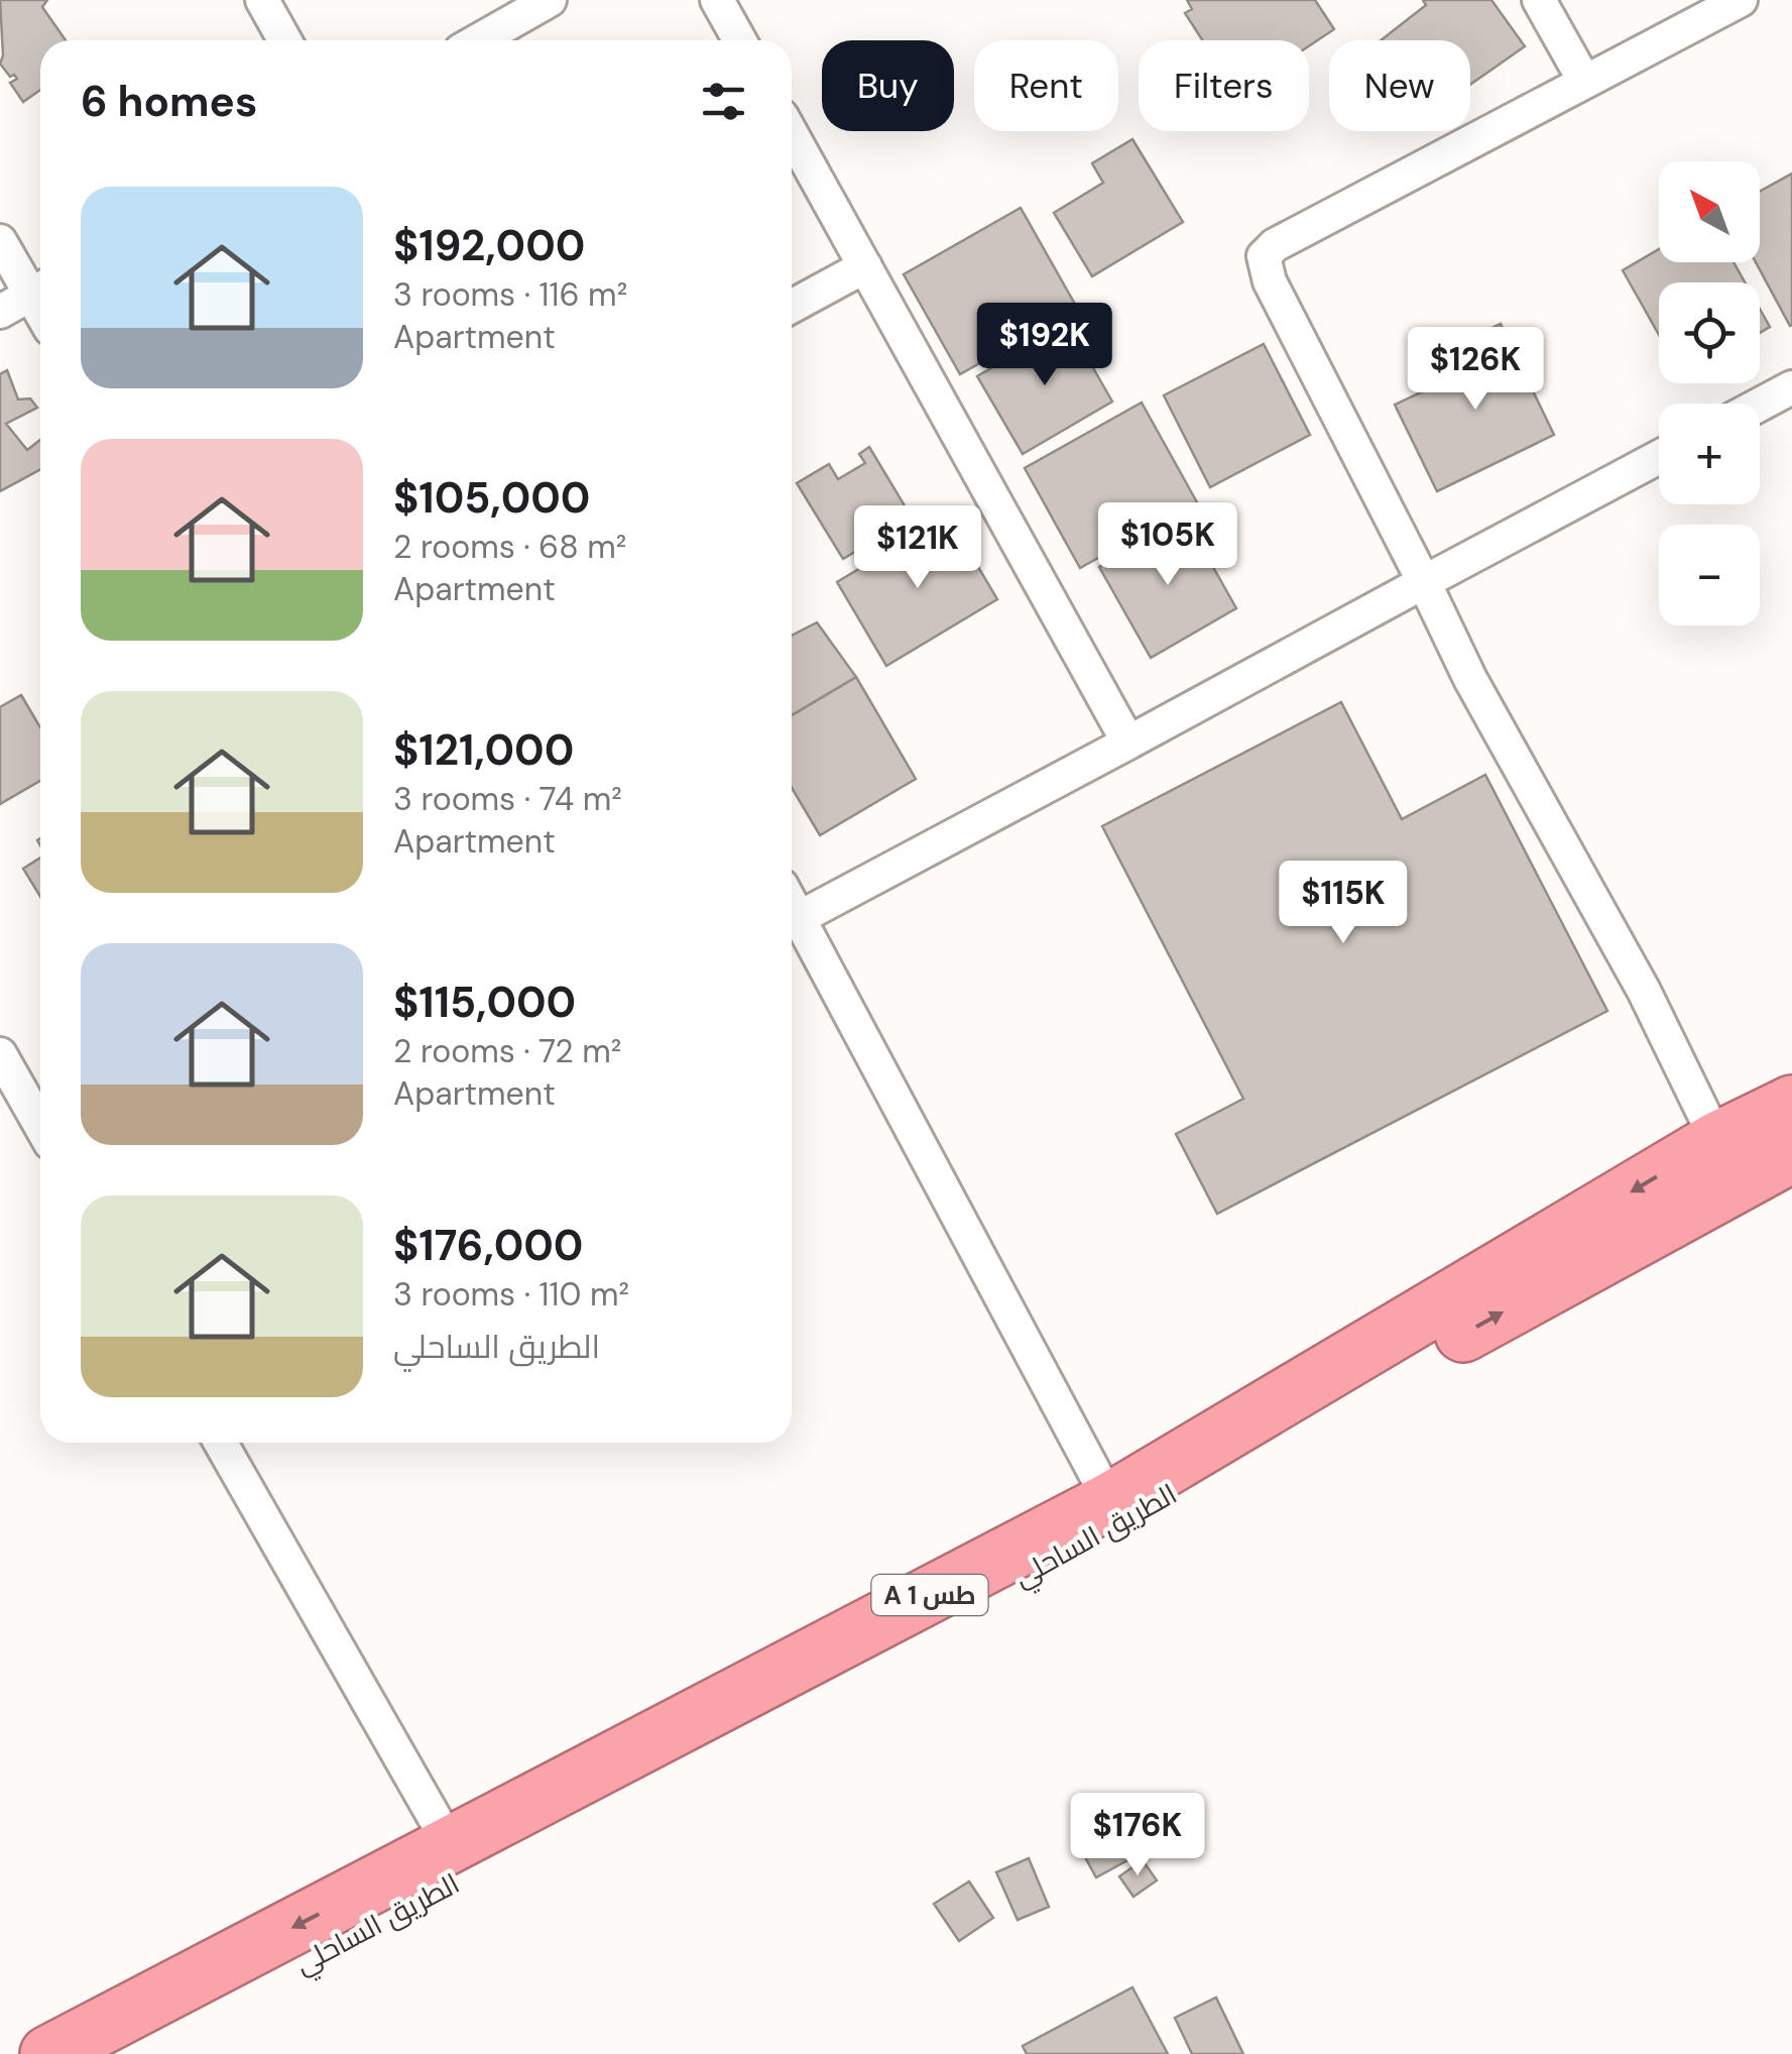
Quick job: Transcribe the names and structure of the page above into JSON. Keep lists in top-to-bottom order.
{
  "streets": {
    "highway": ["الطريق الساحلي", "A 1 طس"]
  },
  "crossings": [
    ["الطريق الساحلي", "A 1 طس"]
  ],
  "north": "top left",
  "page": {
    "chip": [
      "Buy",
      "Rent",
      "Filters",
      "New"
    ],
    "heading": "6 homes",
    "map_buttons": ["+", "−"],
    "list": [
      {
        "name": "$192,000",
        "note": "3 rooms · 116 m² · Apartment"
      },
      {
        "name": "$105,000",
        "note": "2 rooms · 68 m² · Apartment"
      },
      {
        "name": "$121,000",
        "note": "3 rooms · 74 m² · Apartment"
      },
      {
        "name": "$115,000",
        "note": "2 rooms · 72 m² · Apartment"
      },
      {
        "name": "$176,000",
        "note": "3 rooms · 110 m² · الطريق الساحلي"
      }
    ],
    "price": [
      "$192K",
      "$126K",
      "$105K",
      "$121K",
      "$115K",
      "$176K"
    ]
  }
}
